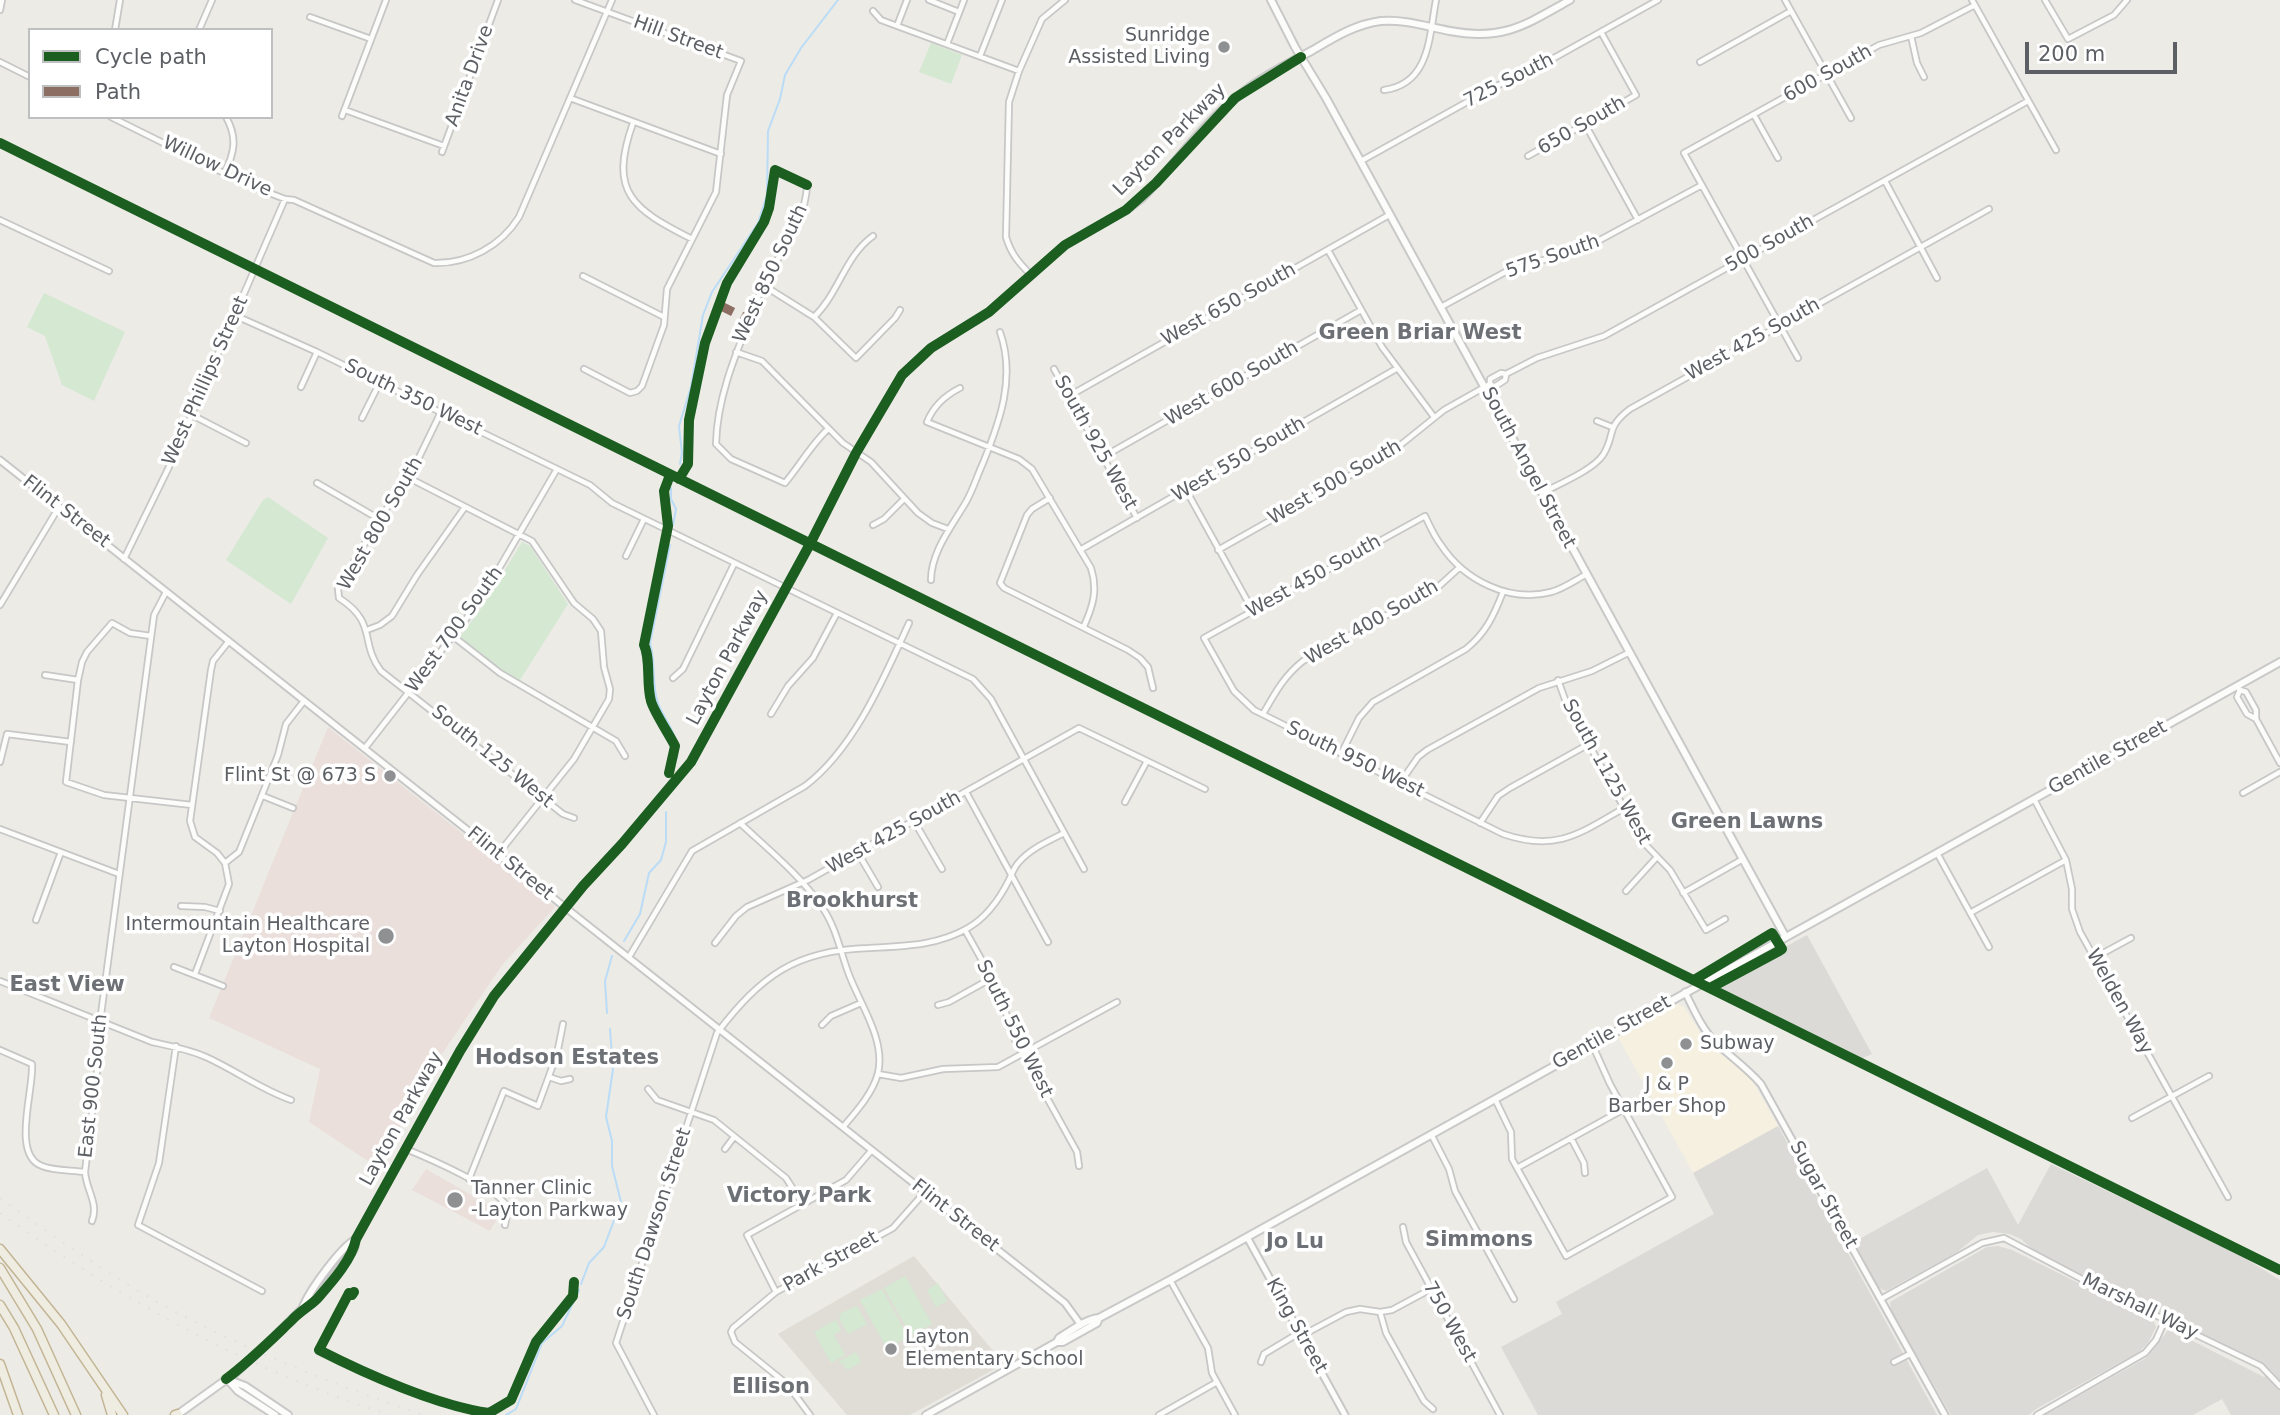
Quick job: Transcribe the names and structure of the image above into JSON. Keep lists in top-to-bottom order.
{
  "streets": {
    "main road": ["Layton Parkway", "South Angel Street", "Gentile Street"],
    "street": [
      "Hill Street",
      "600 South",
      "Anita Drive",
      "725 South",
      "650 South",
      "Willow Drive",
      "500 South",
      "575 South",
      "West 850 South",
      "West 650 South",
      "West 425 South",
      "West Phillips Street",
      "West 600 South",
      "South 350 West",
      "South 925 West",
      "West 550 South",
      "West 500 South",
      "Flint Street",
      "West 800 South",
      "West 450 South",
      "West 400 South",
      "West 700 South",
      "South 125 West",
      "South 950 West",
      "South 1125 West",
      "Welden Way",
      "South 550 West",
      "East 900 South",
      "Sugar Street",
      "South Dawson Street",
      "Park Street",
      "Marshall Way",
      "750 West",
      "King Street"
    ]
  },
  "crossings": [
    ["600 South", "575 South"],
    ["725 South", "650 South"],
    ["725 South", "South Angel Street"],
    ["Layton Parkway", "South 350 West"],
    ["Layton Parkway", "South Angel Street"],
    ["Layton Parkway", "Flint Street"],
    ["Willow Drive", "West Phillips Street"],
    ["500 South", "South Angel Street"],
    ["500 South", "West 500 South"],
    ["575 South", "South Angel Street"],
    ["West 650 South", "South 925 West"],
    ["West 650 South", "South Angel Street"],
    ["West 425 South", "South 350 West"],
    ["West 425 South", "South Angel Street"],
    ["West Phillips Street", "South 350 West"],
    ["West Phillips Street", "Flint Street"],
    ["West 600 South", "South 925 West"],
    ["South 350 West", "West 800 South"],
    ["South 350 West", "West 700 South"],
    ["South 925 West", "West 550 South"],
    ["South Angel Street", "West 500 South"],
    ["South Angel Street", "Gentile Street"],
    ["Flint Street", "West 700 South"],
    ["Flint Street", "Gentile Street"],
    ["Flint Street", "East 900 South"],
    ["Flint Street", "South Dawson Street"],
    ["Flint Street", "Park Street"],
    ["West 800 South", "South 125 West"],
    ["West 450 South", "West 400 South"],
    ["West 450 South", "South 950 West"],
    ["West 400 South", "South 950 West"],
    ["West 700 South", "South 125 West"],
    ["Gentile Street", "Welden Way"],
    ["Gentile Street", "Sugar Street"],
    ["Gentile Street", "King Street"],
    ["South 950 West", "South 1125 West"],
    ["South 550 West", "South Dawson Street"],
    ["Sugar Street", "Marshall Way"]
  ],
  "districts": [
    "Green Briar West",
    "Green Lawns",
    "Brookhurst",
    "East View",
    "Hodson Estates",
    "Victory Park",
    "Simmons",
    "Jo Lu",
    "Ellison"
  ],
  "places": [
    "Sunridge Assisted Living",
    "Flint St @ 673 S",
    "Intermountain Healthcare Layton Hospital",
    "Subway",
    "J & P Barber Shop",
    "Tanner Clinic -Layton Parkway",
    "Layton Elementary School"
  ],
  "legend": ["Cycle path", "Path"],
  "scale_bar": "200 m"
}
